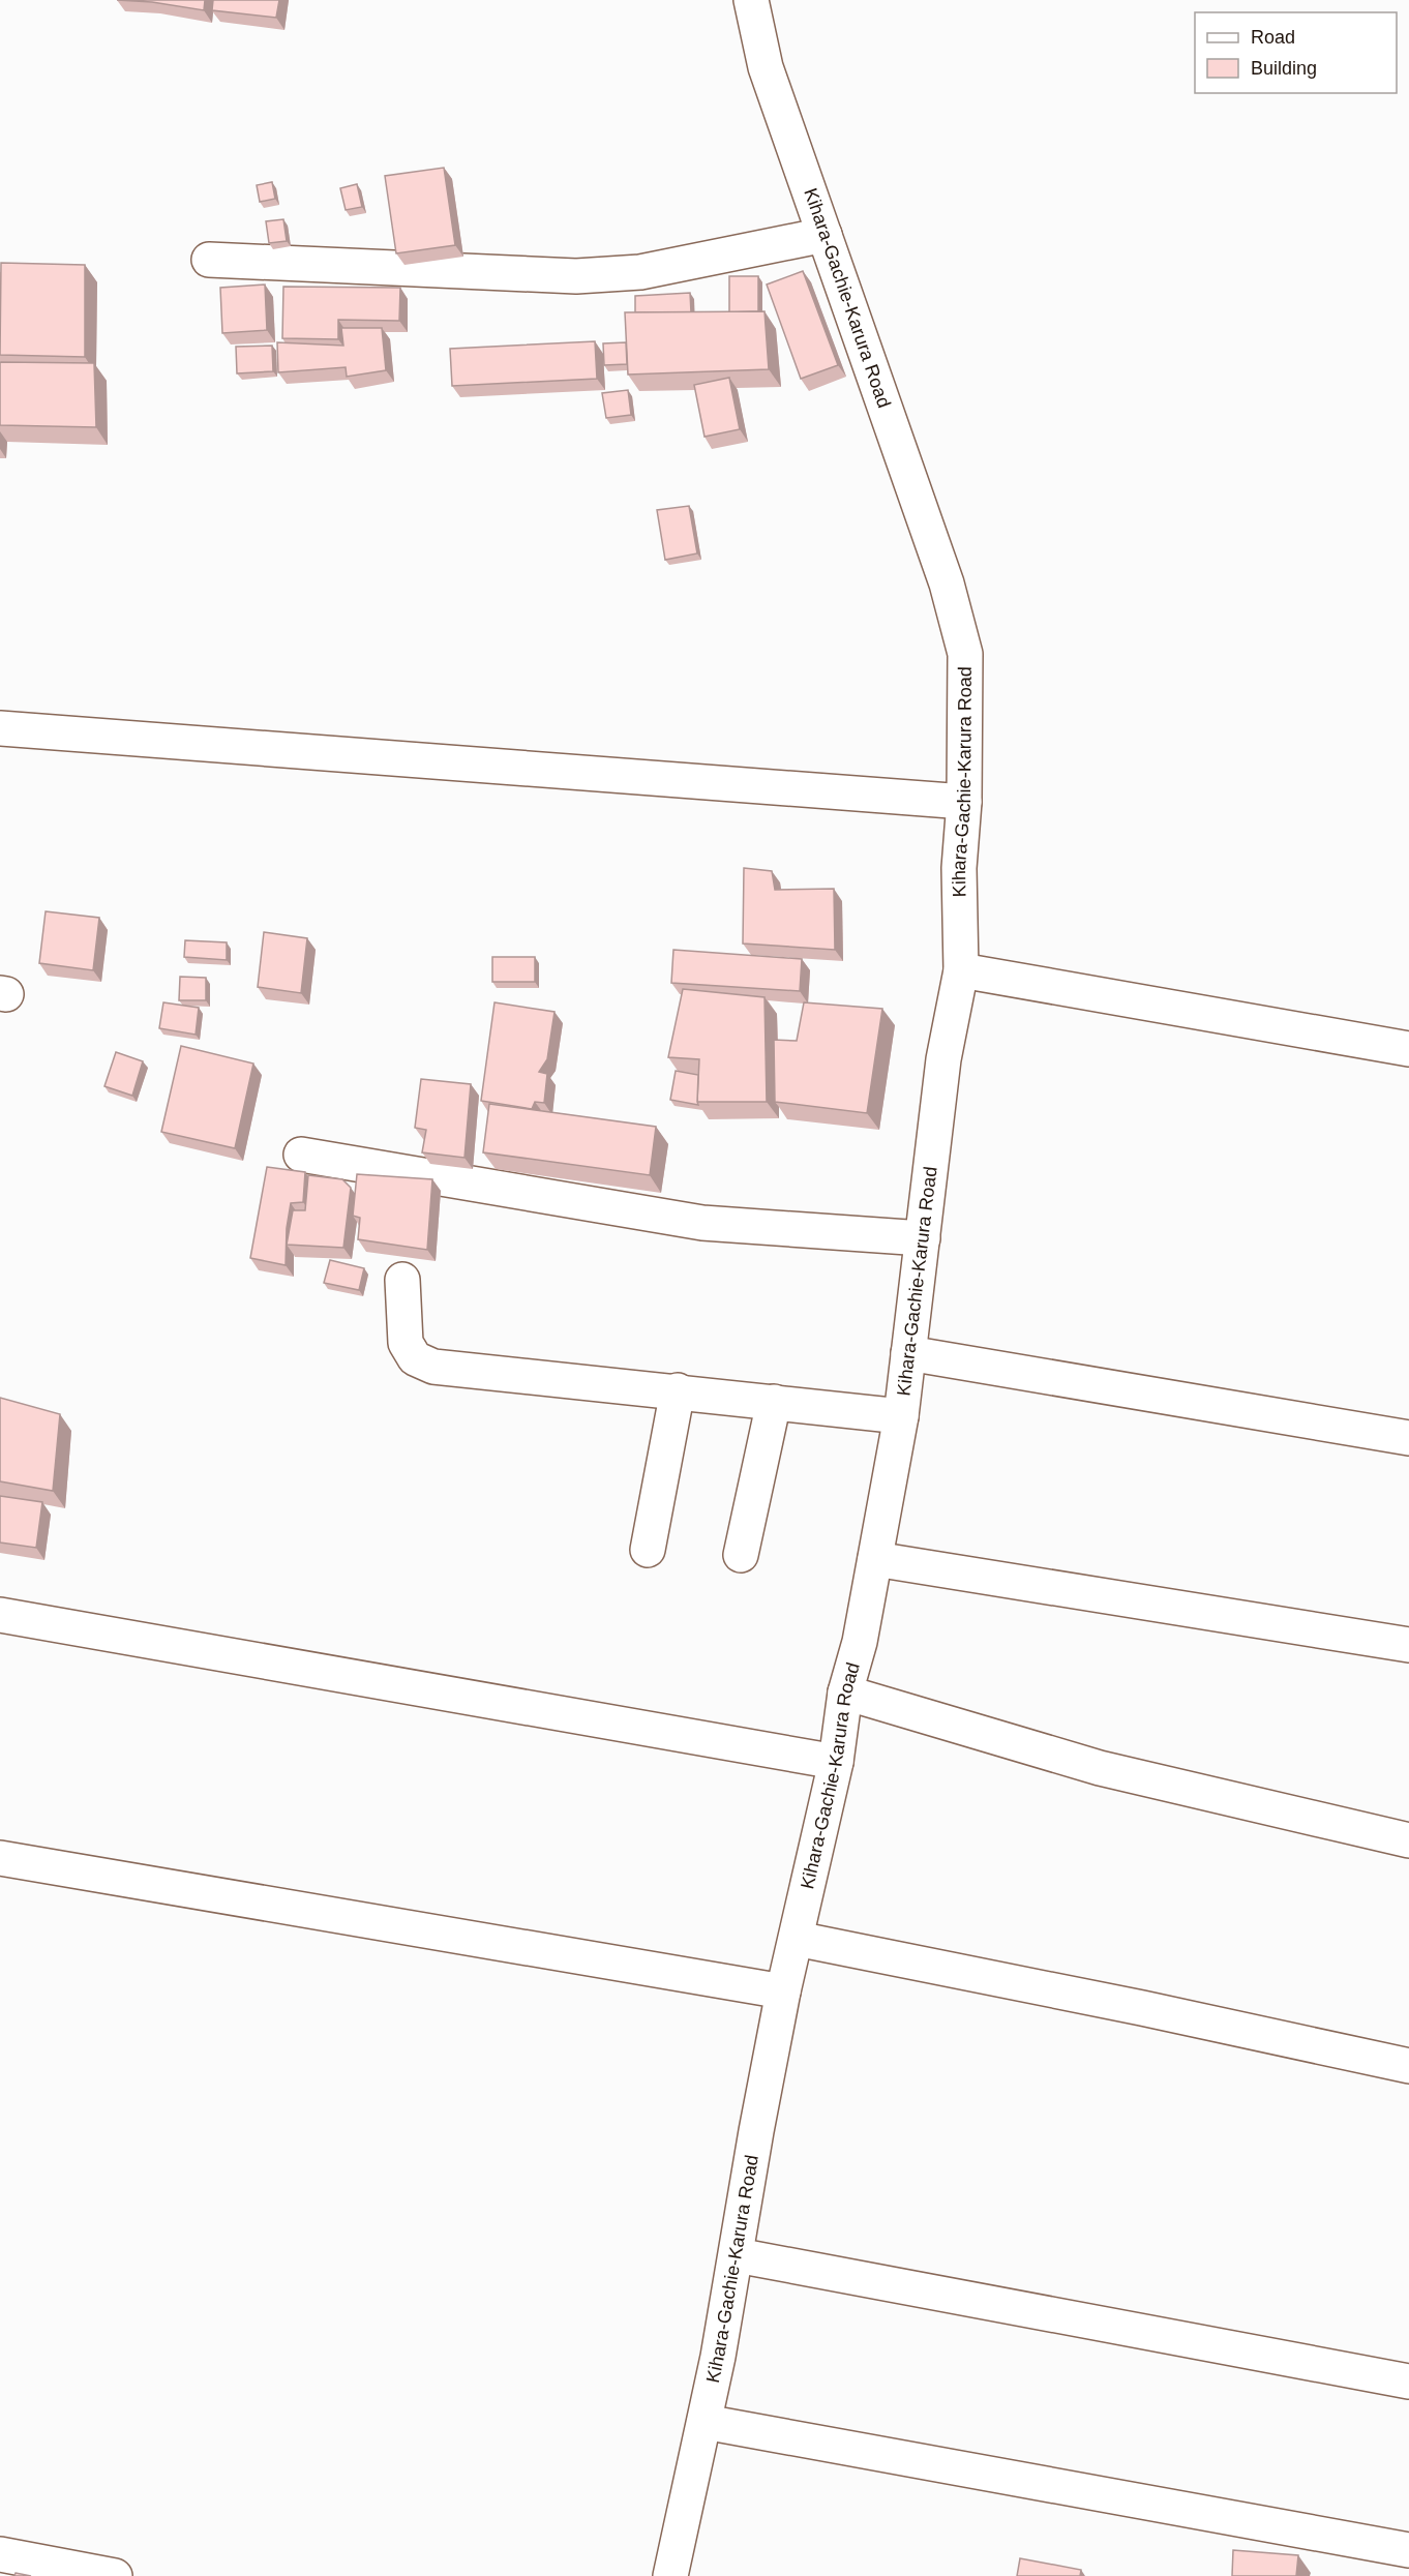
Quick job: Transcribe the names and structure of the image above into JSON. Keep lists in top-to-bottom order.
{
  "streets": {
    "street": ["Kihara-Gachie-Karura Road"]
  },
  "legend": ["Road", "Building"]
}
